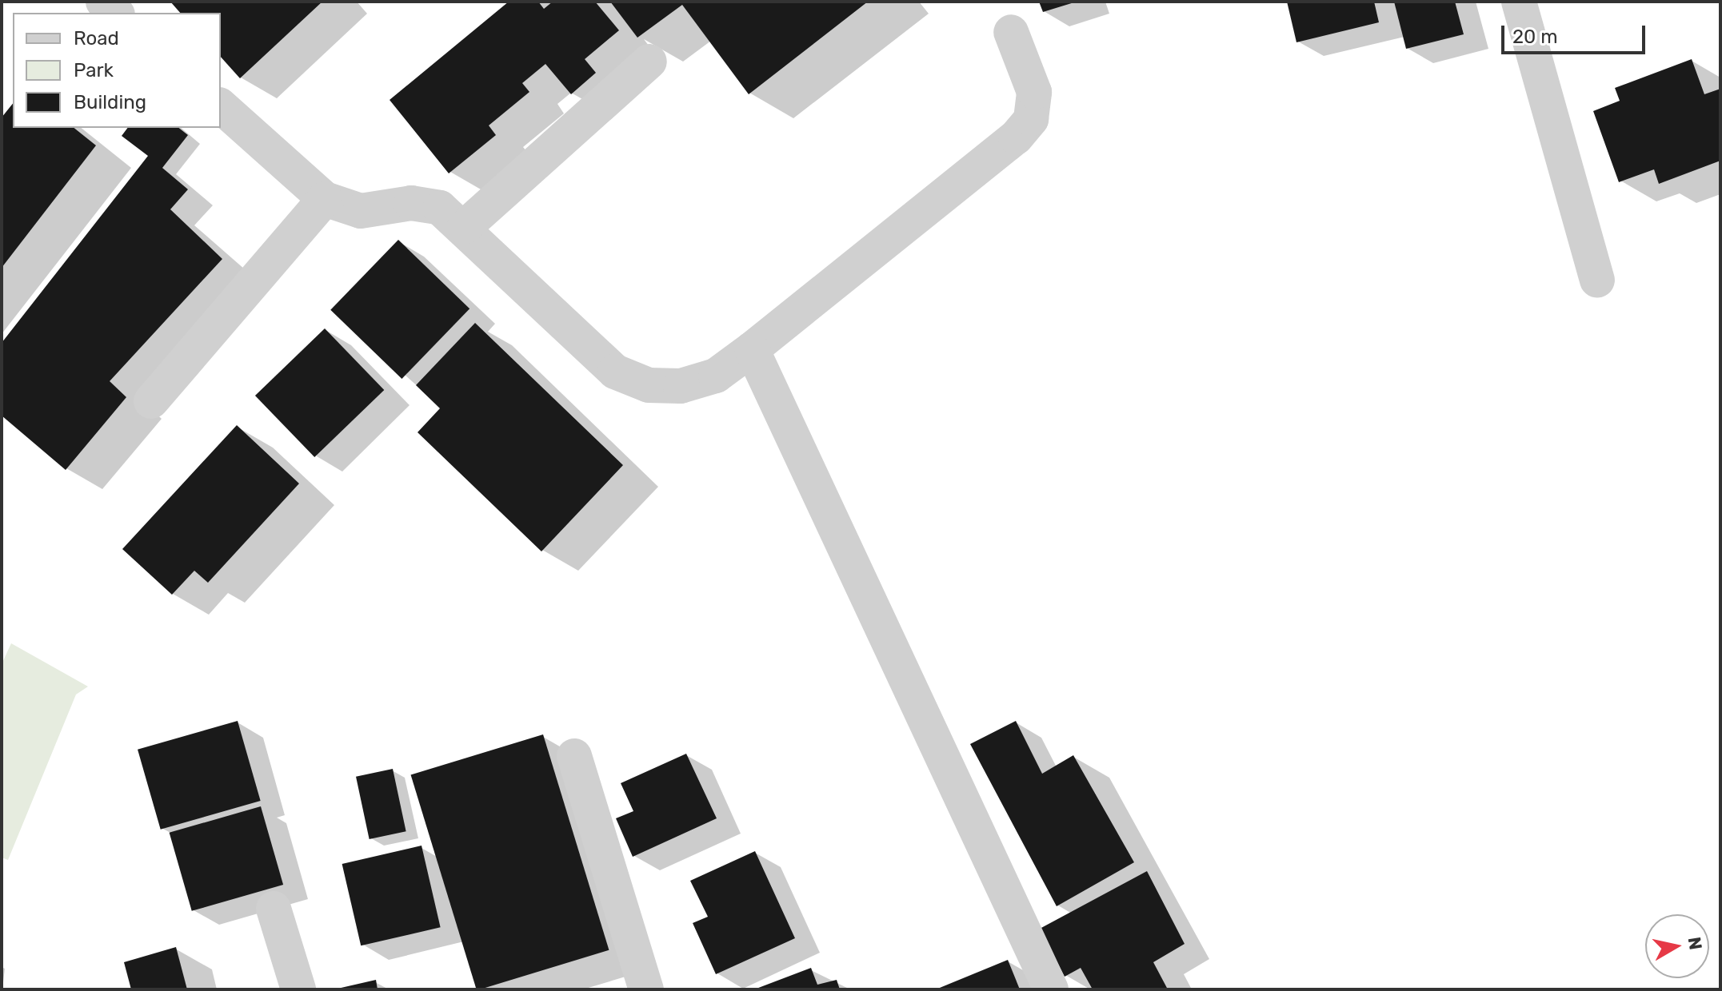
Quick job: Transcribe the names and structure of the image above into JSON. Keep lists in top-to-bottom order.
{
  "legend": ["Road", "Park", "Building"],
  "scale_bar": "20 m",
  "north": "right"
}
